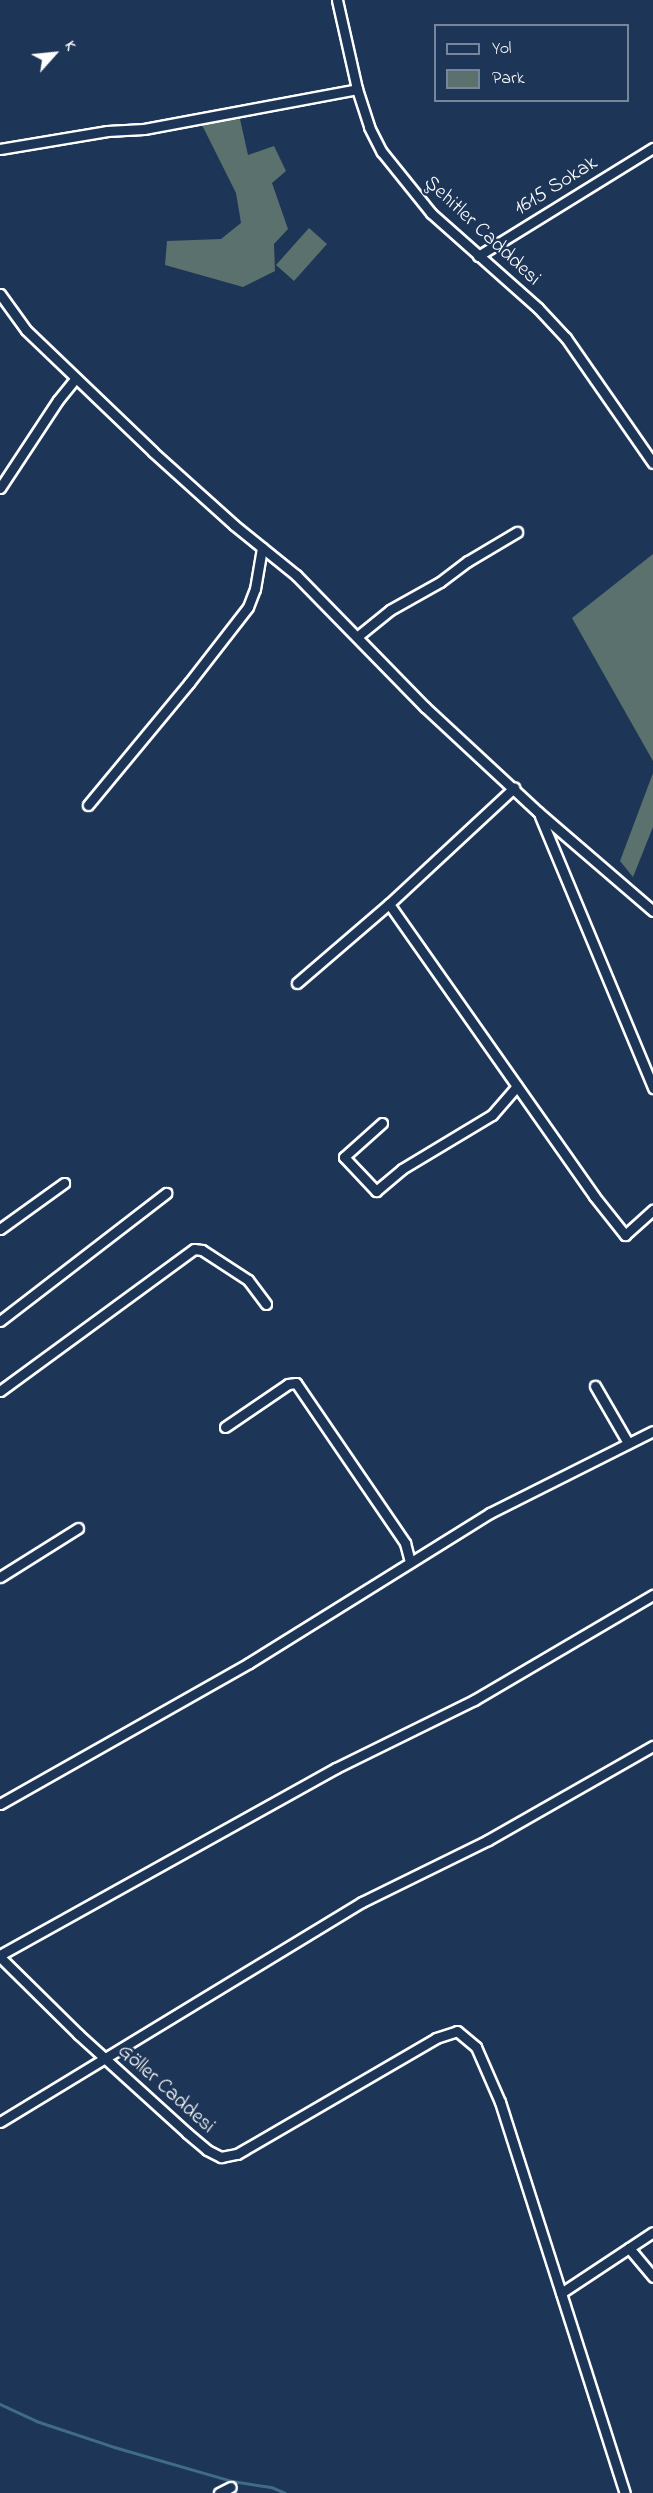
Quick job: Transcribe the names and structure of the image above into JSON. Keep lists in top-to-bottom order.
{
  "streets": {
    "street": ["1615 Sokak", "Şehitler Cadddesi", "Göller Caddesi"]
  },
  "crossings": [
    ["1615 Sokak", "Şehitler Cadddesi"]
  ],
  "legend": ["Yol", "Park"],
  "north": "top right"
}
